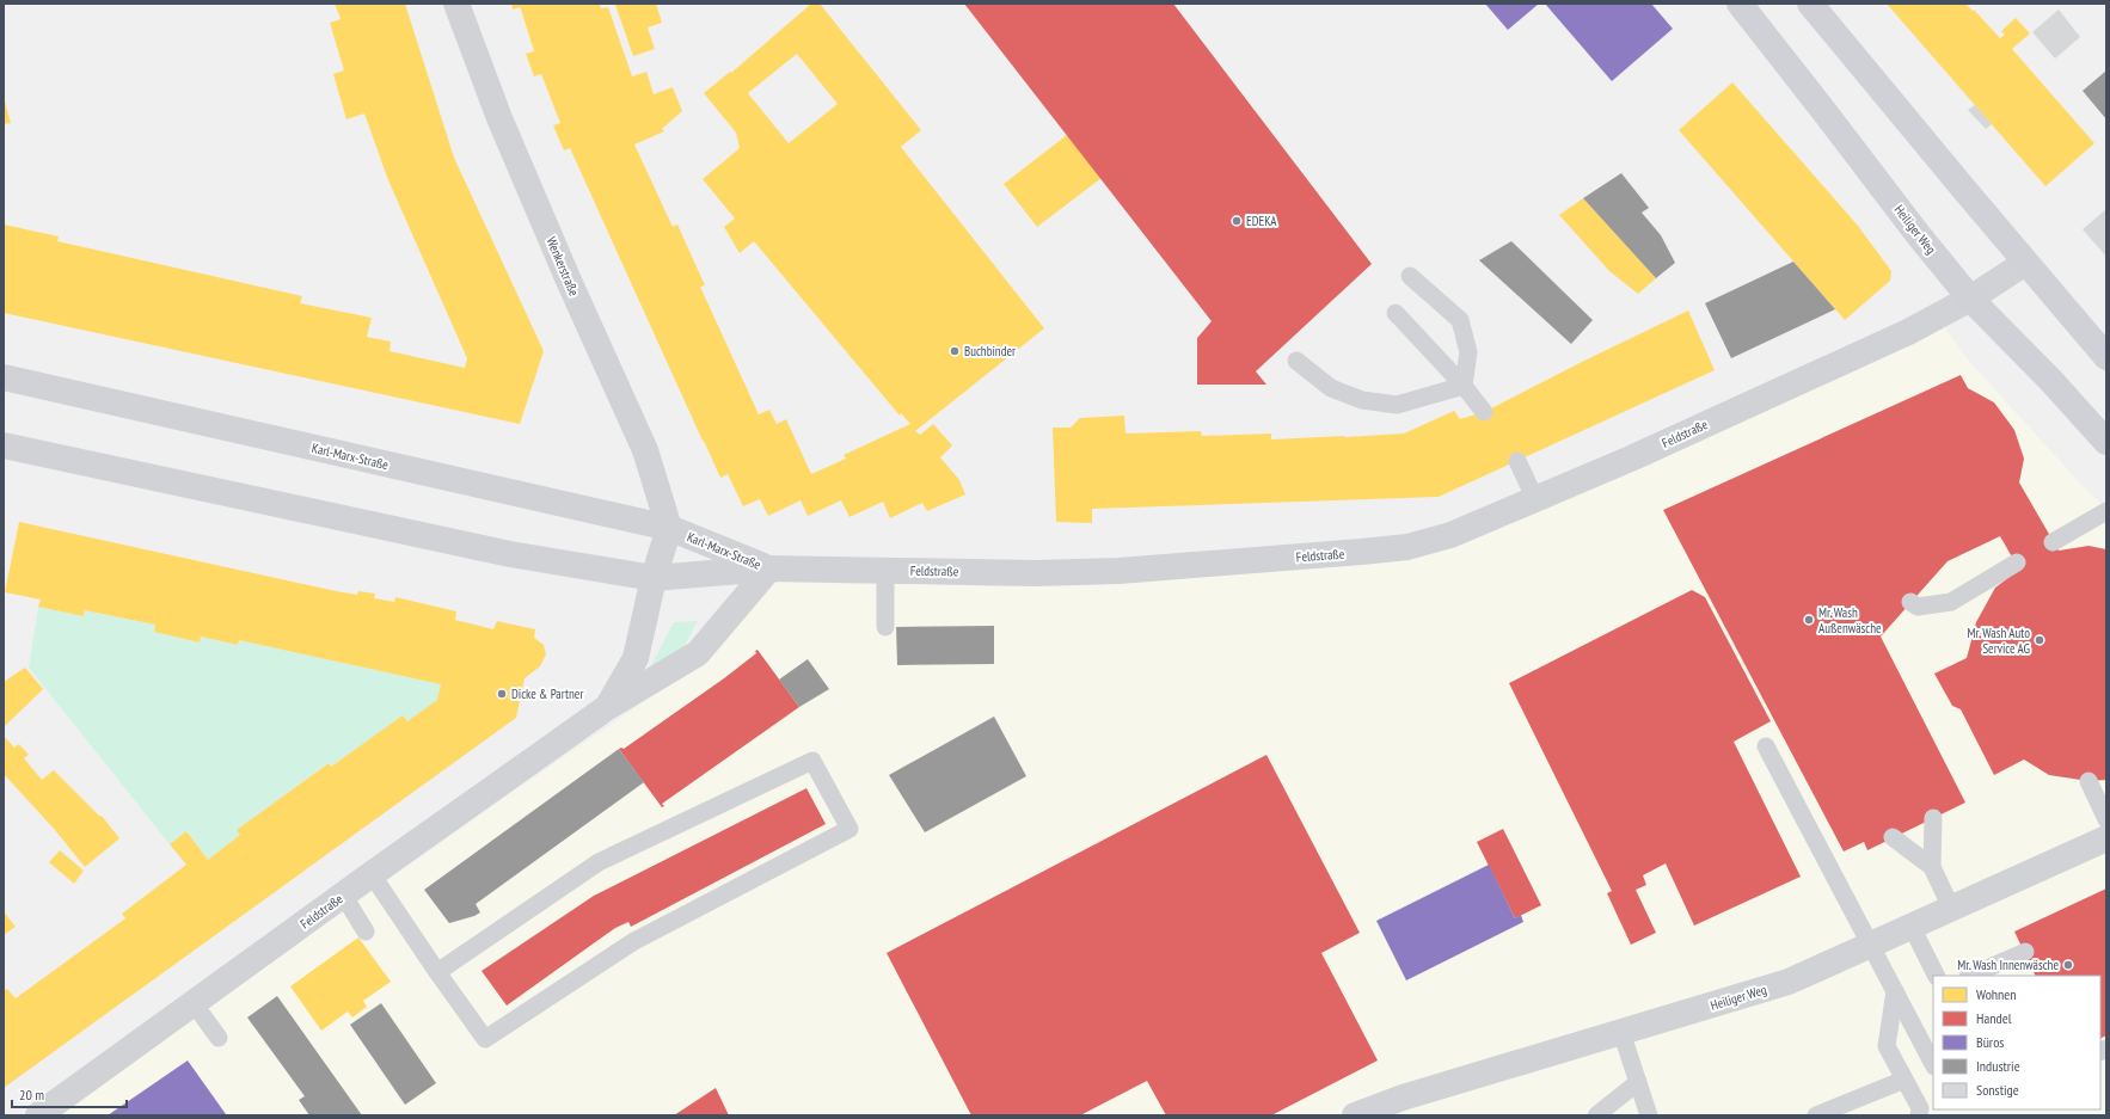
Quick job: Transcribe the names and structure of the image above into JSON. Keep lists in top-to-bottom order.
{
  "streets": {
    "main road": ["Heiliger Weg"],
    "street": ["Wenkerstraße", "Feldstraße", "Karl-Marx-Straße"]
  },
  "crossings": [
    ["Heiliger Weg", "Feldstraße"],
    ["Wenkerstraße", "Feldstraße"],
    ["Wenkerstraße", "Karl-Marx-Straße"],
    ["Feldstraße", "Karl-Marx-Straße"]
  ],
  "places": [
    "EDEKA",
    "Buchbinder",
    "Mr. Wash Außenwäsche",
    "Mr. Wash Auto Service AG",
    "Dicke & Partner",
    "Mr. Wash Innenwäsche"
  ],
  "legend": [
    "Wohnen",
    "Handel",
    "Büros",
    "Industrie",
    "Sonstige"
  ],
  "scale_bar": "20 m"
}
